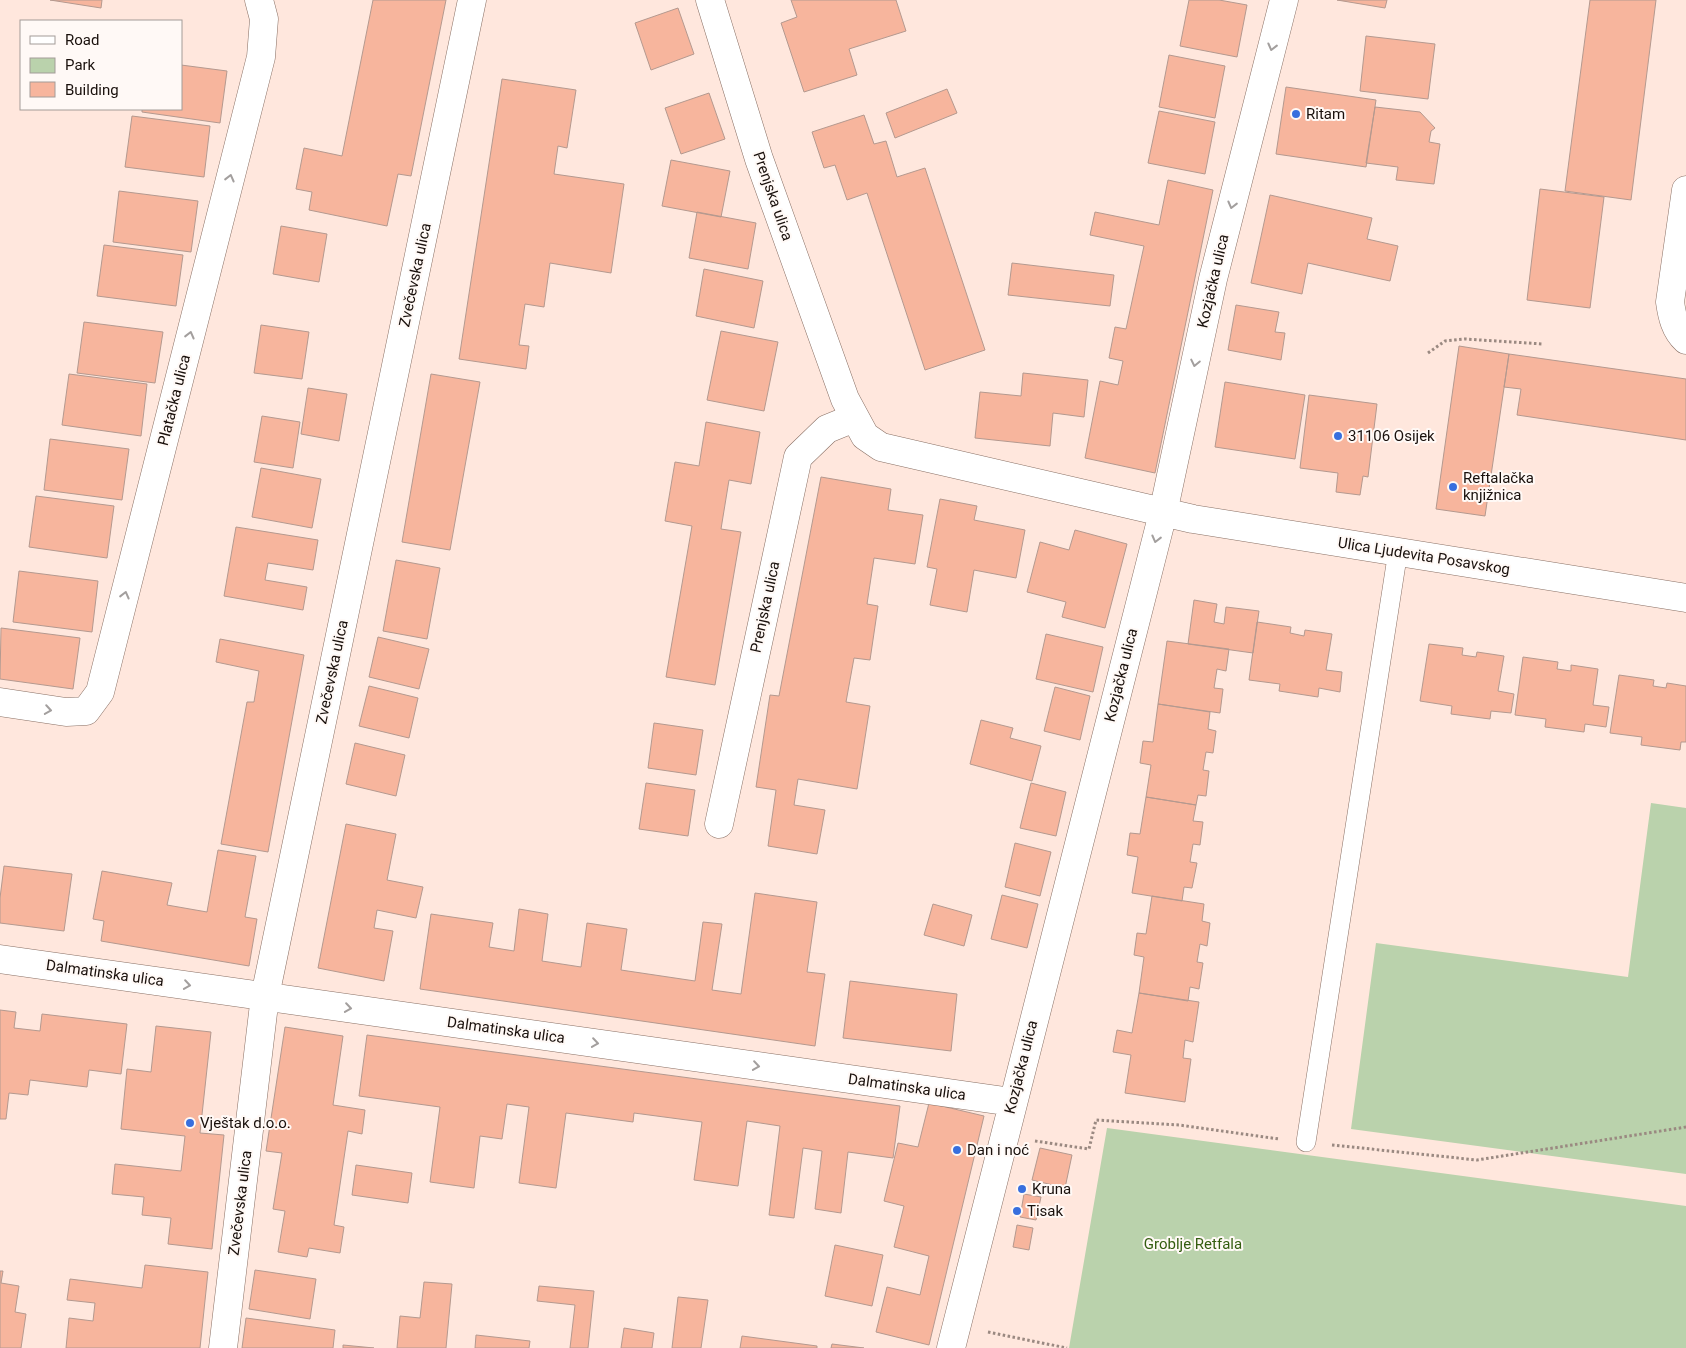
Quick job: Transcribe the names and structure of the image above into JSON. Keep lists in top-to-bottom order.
{
  "streets": {
    "street": [
      "Prenjska ulica",
      "Zvečevska ulica",
      "Kozjačka ulica",
      "Platačka ulica",
      "Ulica Ljudevita Posavskog",
      "Dalmatinska ulica"
    ]
  },
  "crossings": [
    ["Prenjska ulica", "Kozjačka ulica"],
    ["Prenjska ulica", "Ulica Ljudevita Posavskog"],
    ["Zvečevska ulica", "Dalmatinska ulica"],
    ["Kozjačka ulica", "Ulica Ljudevita Posavskog"],
    ["Kozjačka ulica", "Dalmatinska ulica"]
  ],
  "one_way": ["Kozjačka ulica", "Platačka ulica", "Dalmatinska ulica"],
  "parks": ["Groblje Retfala"],
  "places": [
    "Ritam",
    "31106 Osijek",
    "Reftalačka knjižnica",
    "Vještak d.o.o.",
    "Dan i noć",
    "Kruna",
    "Tisak"
  ],
  "legend": ["Road", "Park", "Building"]
}
